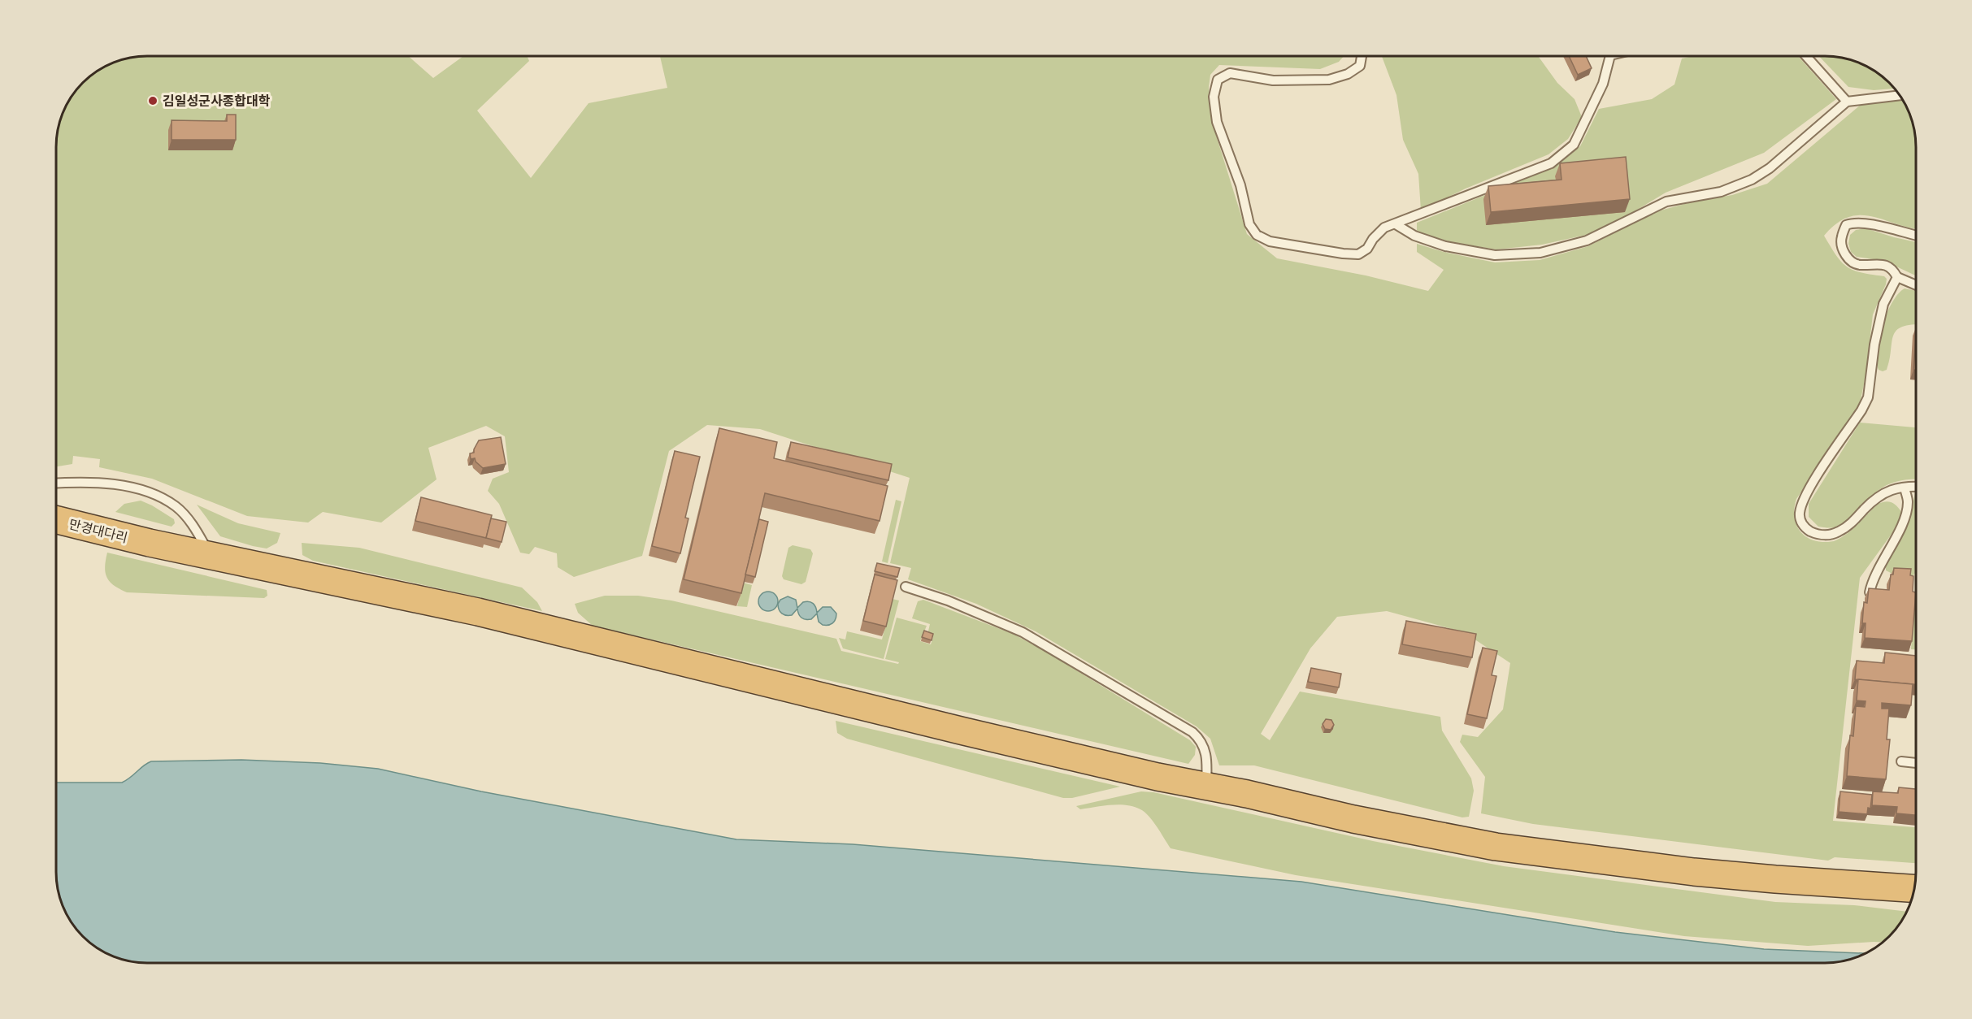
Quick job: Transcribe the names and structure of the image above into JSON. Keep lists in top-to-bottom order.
{
  "streets": {
    "highway": ["만경대다리"]
  },
  "places": ["김일성군사종합대학"]
}
